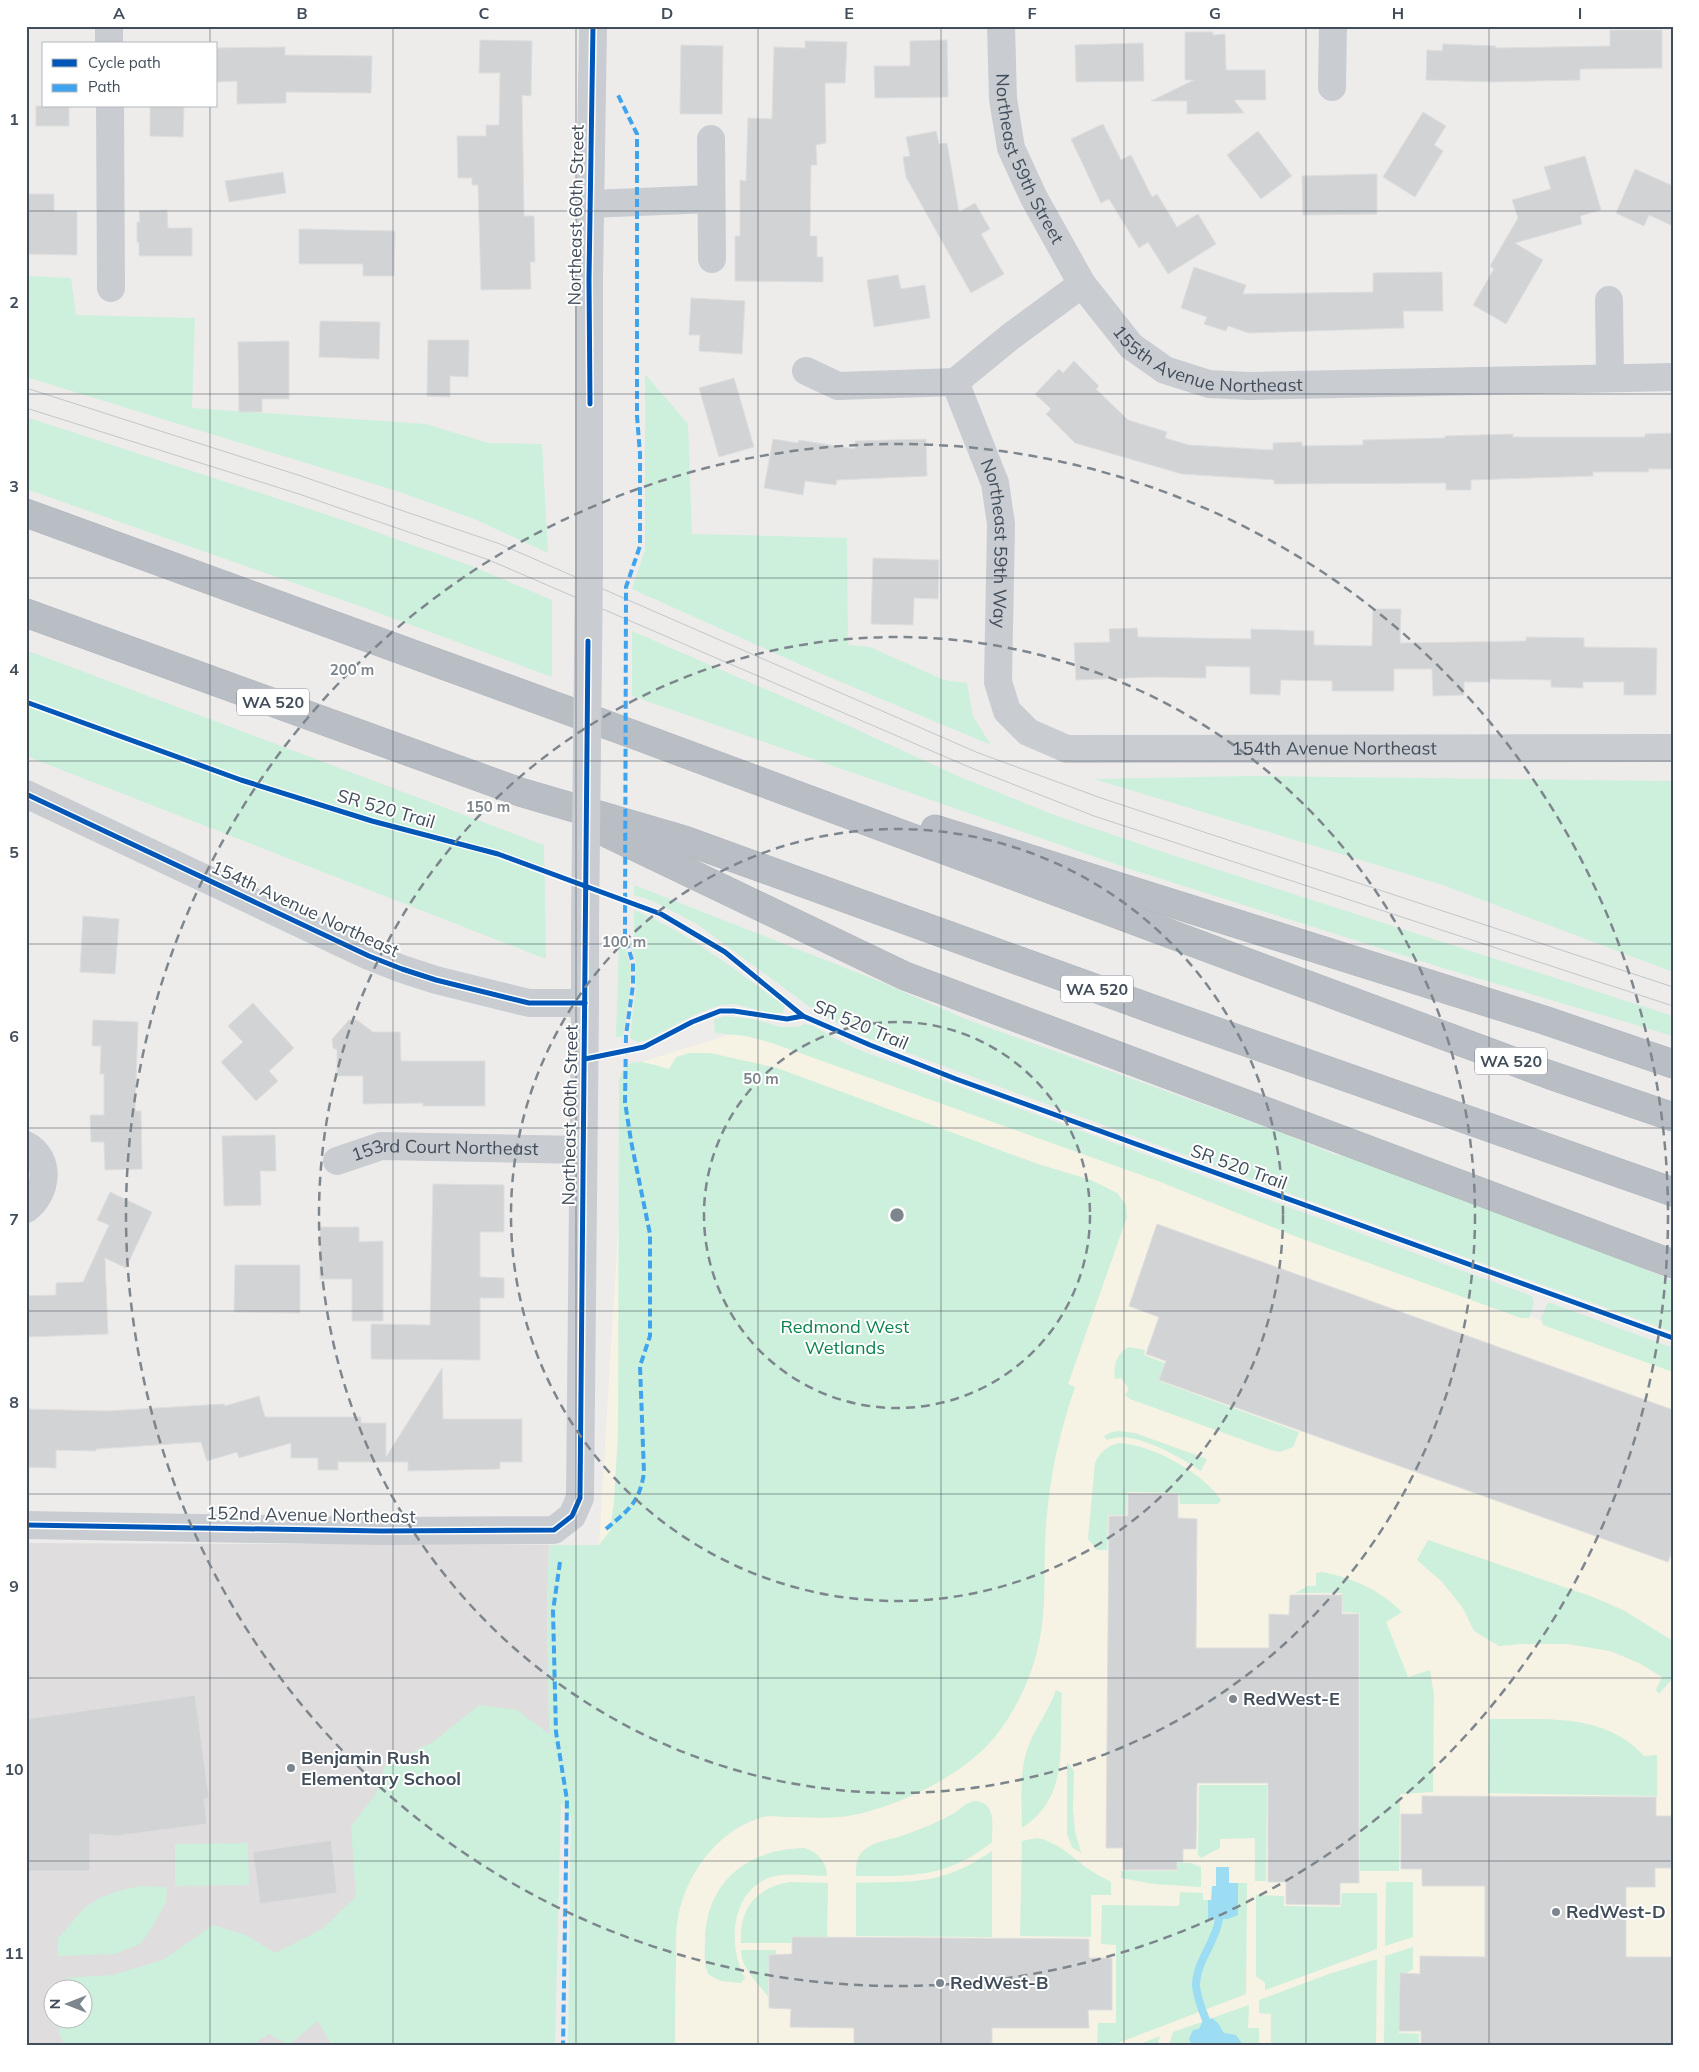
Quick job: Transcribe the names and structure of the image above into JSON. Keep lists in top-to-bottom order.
{
  "streets": {
    "highway": ["WA 520"],
    "street": [
      "Northeast 59th Street",
      "Northeast 60th Street",
      "155th Avenue Northeast",
      "Northeast 59th Way",
      "154th Avenue Northeast",
      "153rd Court Northeast",
      "152nd Avenue Northeast"
    ],
    "cycle path": ["SR 520 Trail"]
  },
  "crossings": [
    ["Northeast 59th Street", "155th Avenue Northeast"],
    ["Northeast 60th Street", "154th Avenue Northeast"],
    ["Northeast 60th Street", "153rd Court Northeast"],
    ["Northeast 60th Street", "152nd Avenue Northeast"],
    ["Northeast 59th Way", "154th Avenue Northeast"]
  ],
  "parks": ["Redmond West Wetlands"],
  "places": [
    "RedWest-E",
    "Benjamin Rush Elementary School",
    "RedWest-D",
    "RedWest-B"
  ],
  "legend": ["Cycle path", "Path"],
  "north": "left",
  "grid": {
    "columns": [
      "A",
      "B",
      "C",
      "D",
      "E",
      "F",
      "G",
      "H",
      "I"
    ],
    "rows": [
      "1",
      "2",
      "3",
      "4",
      "5",
      "6",
      "7",
      "8",
      "9",
      "10",
      "11"
    ]
  },
  "rings": [
    "200 m",
    "150 m",
    "100 m",
    "50 m"
  ]
}
